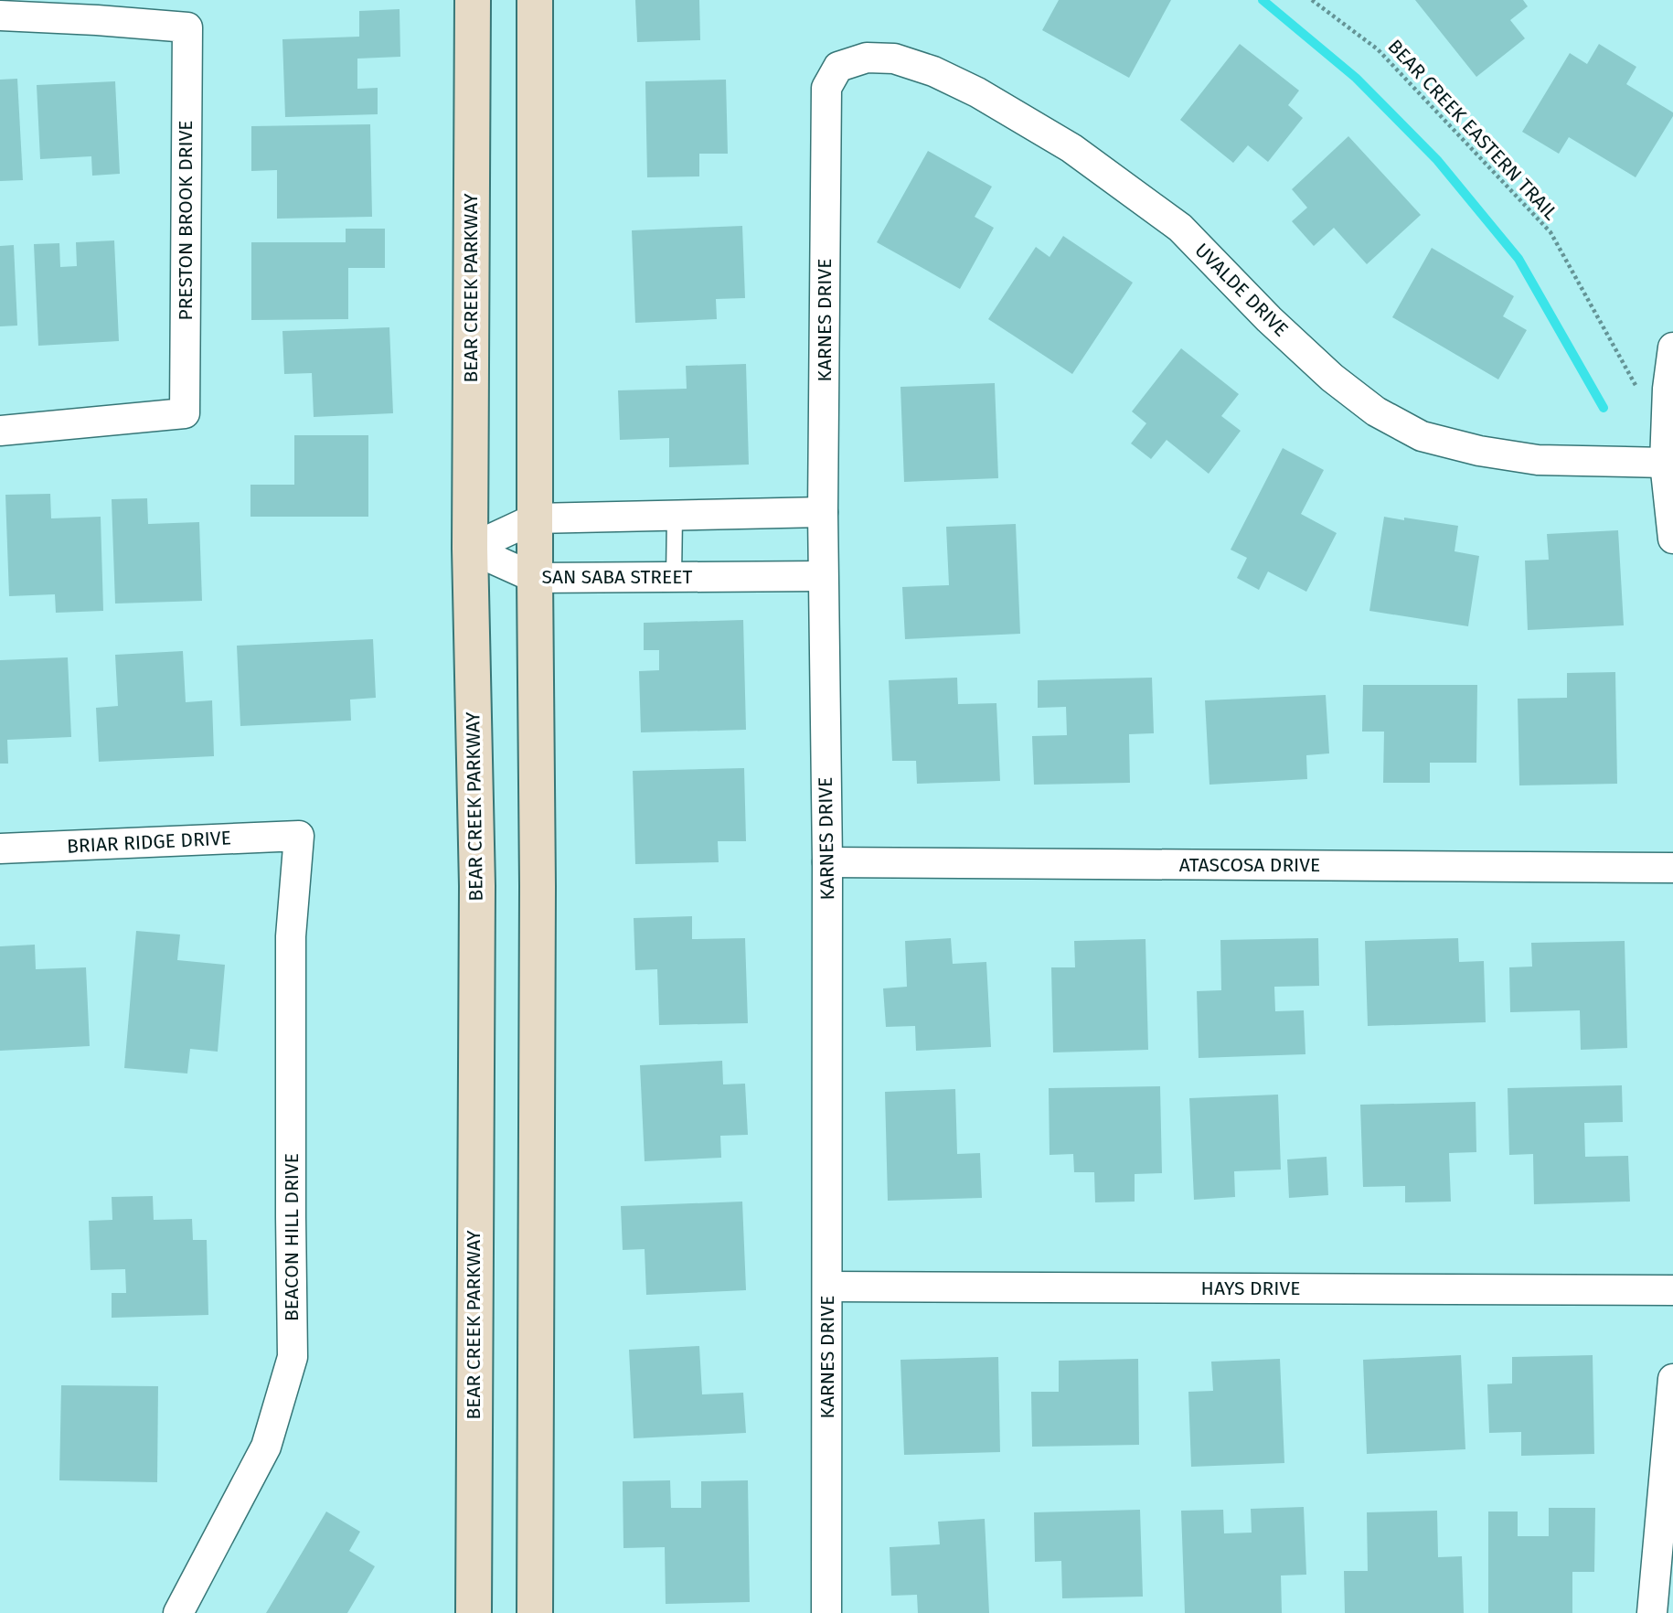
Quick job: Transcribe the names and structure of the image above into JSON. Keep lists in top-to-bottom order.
{
  "streets": {
    "main road": ["BEAR CREEK PARKWAY"],
    "street": [
      "PRESTON BROOK DRIVE",
      "UVALDE DRIVE",
      "KARNES DRIVE",
      "SAN SABA STREET",
      "BRIAR RIDGE DRIVE",
      "ATASCOSA DRIVE",
      "BEACON HILL DRIVE",
      "HAYS DRIVE"
    ],
    "path": ["BEAR CREEK EASTERN TRAIL"]
  },
  "crossings": [
    ["BEAR CREEK PARKWAY", "SAN SABA STREET"],
    ["UVALDE DRIVE", "KARNES DRIVE"],
    ["KARNES DRIVE", "SAN SABA STREET"],
    ["KARNES DRIVE", "ATASCOSA DRIVE"],
    ["KARNES DRIVE", "HAYS DRIVE"],
    ["BRIAR RIDGE DRIVE", "BEACON HILL DRIVE"]
  ]
}
